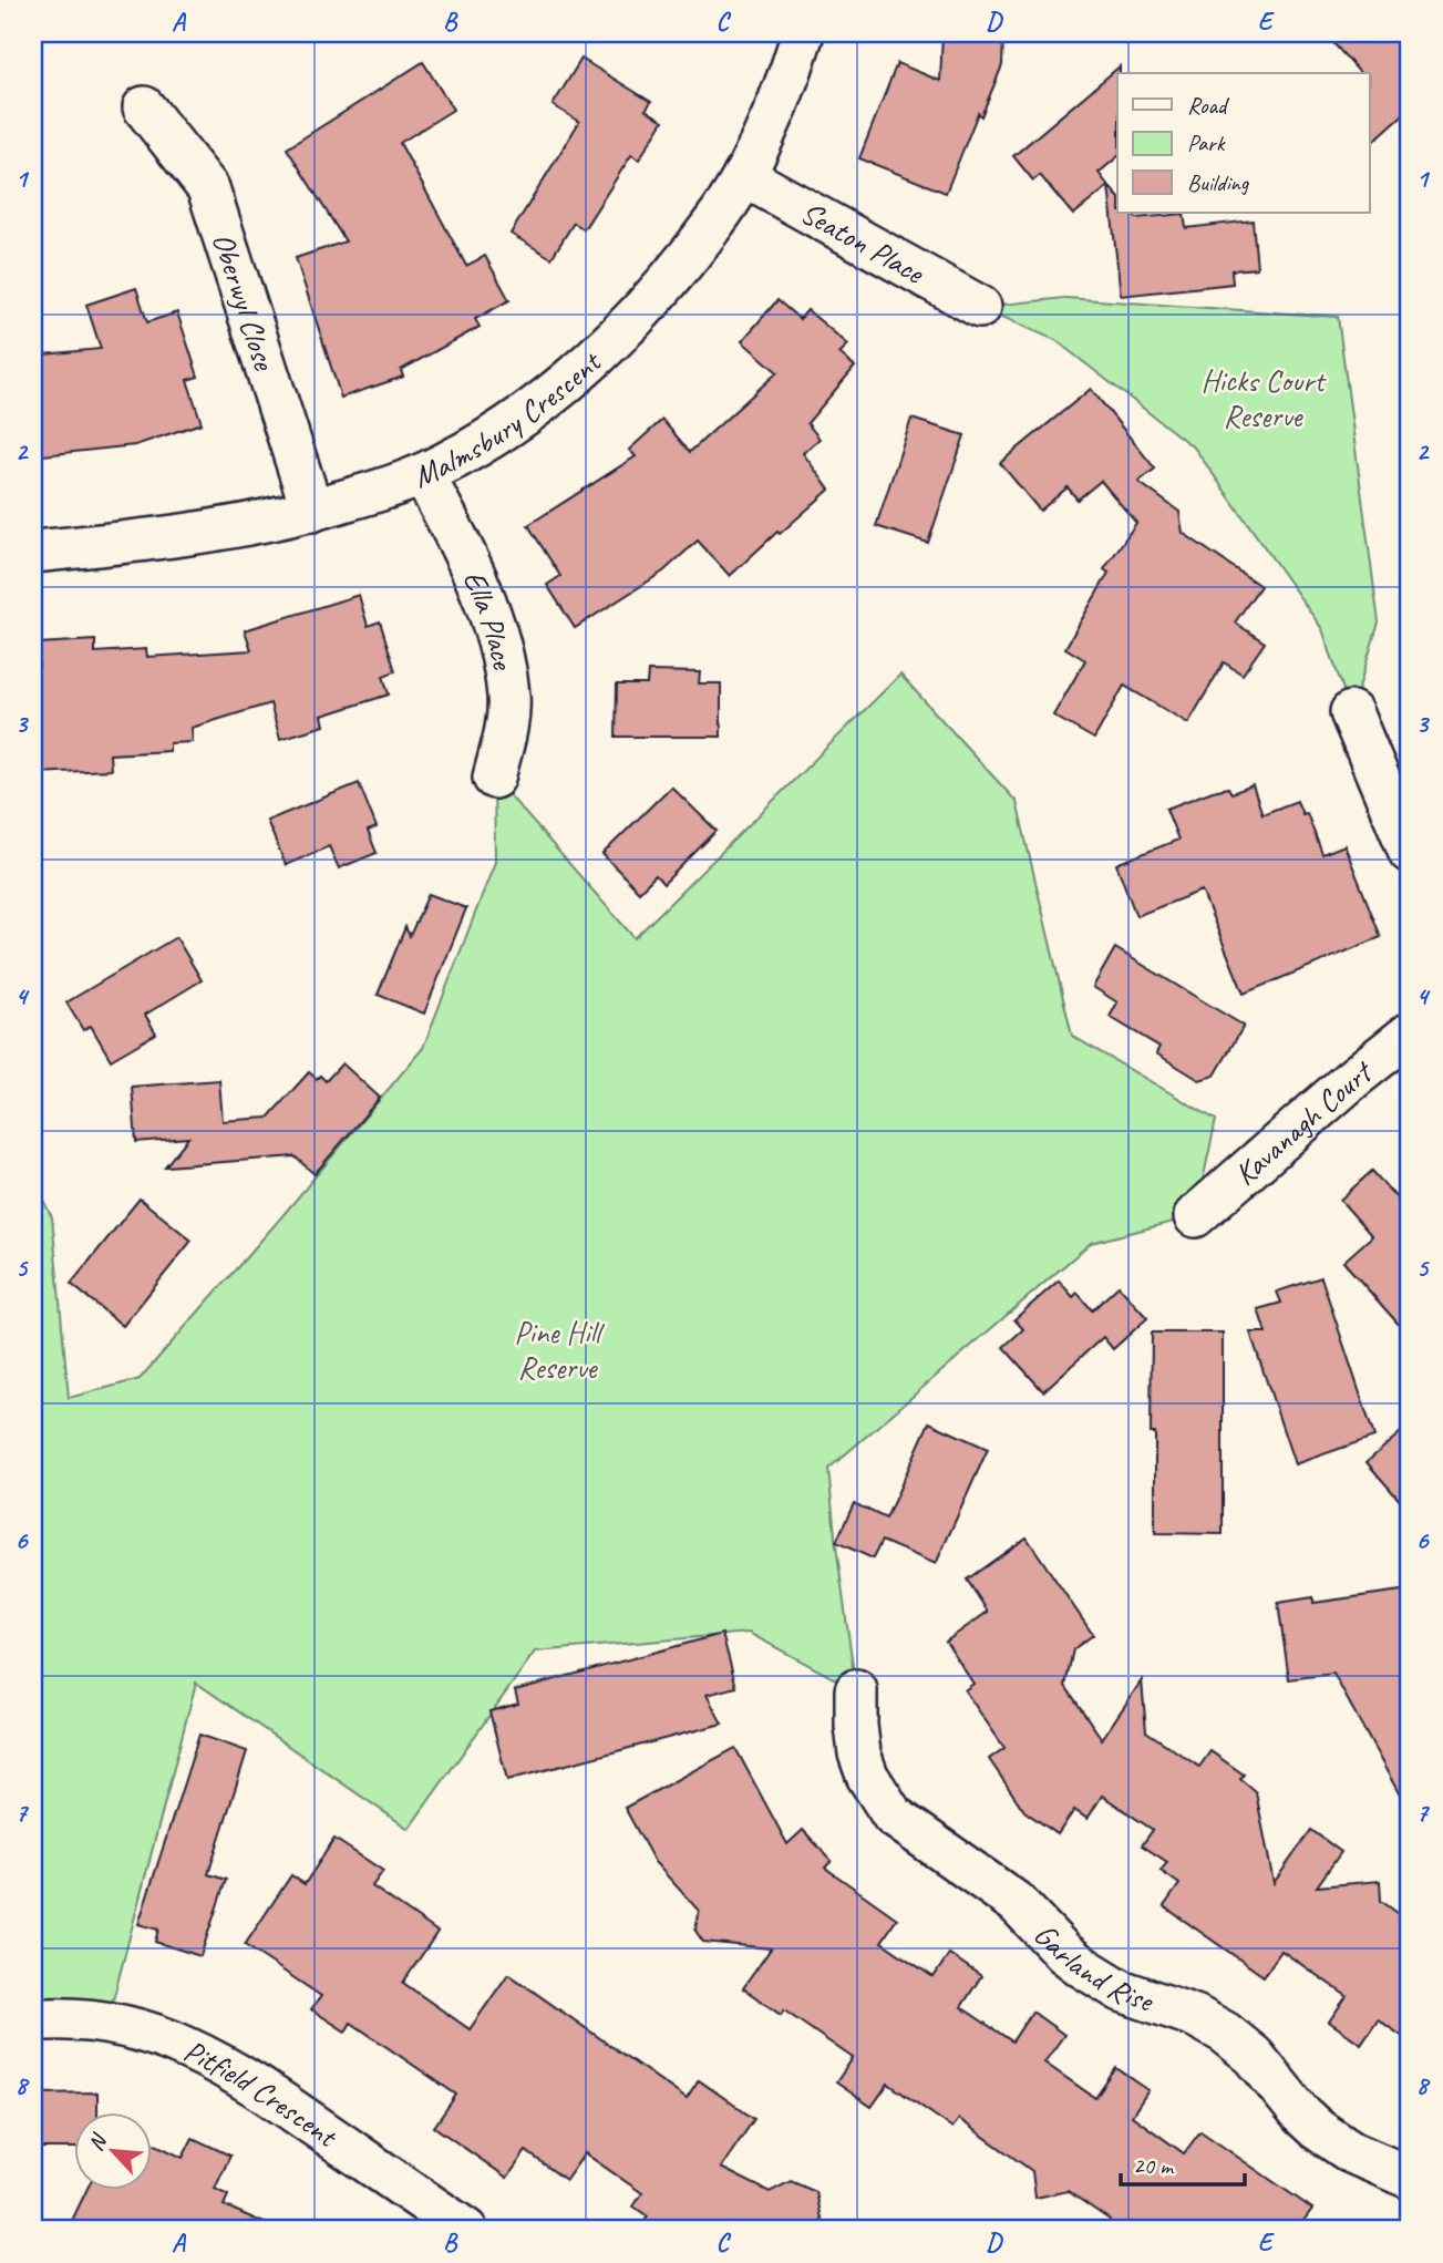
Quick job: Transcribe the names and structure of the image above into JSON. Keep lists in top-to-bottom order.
{
  "streets": {
    "street": [
      "Seaton Place",
      "Oberwyl Close",
      "Malmsbury Crescent",
      "Ella Place",
      "Kavanagh Court",
      "Garland Rise",
      "Pitfield Crescent"
    ]
  },
  "crossings": [
    ["Seaton Place", "Malmsbury Crescent"],
    ["Oberwyl Close", "Malmsbury Crescent"],
    ["Malmsbury Crescent", "Ella Place"]
  ],
  "parks": ["Hicks Court Reserve", "Pine Hill Reserve"],
  "legend": ["Road", "Park", "Building"],
  "scale_bar": "20 m",
  "north": "top left",
  "grid": {
    "columns": [
      "A",
      "B",
      "C",
      "D",
      "E"
    ],
    "rows": [
      "1",
      "2",
      "3",
      "4",
      "5",
      "6",
      "7",
      "8"
    ]
  }
}
